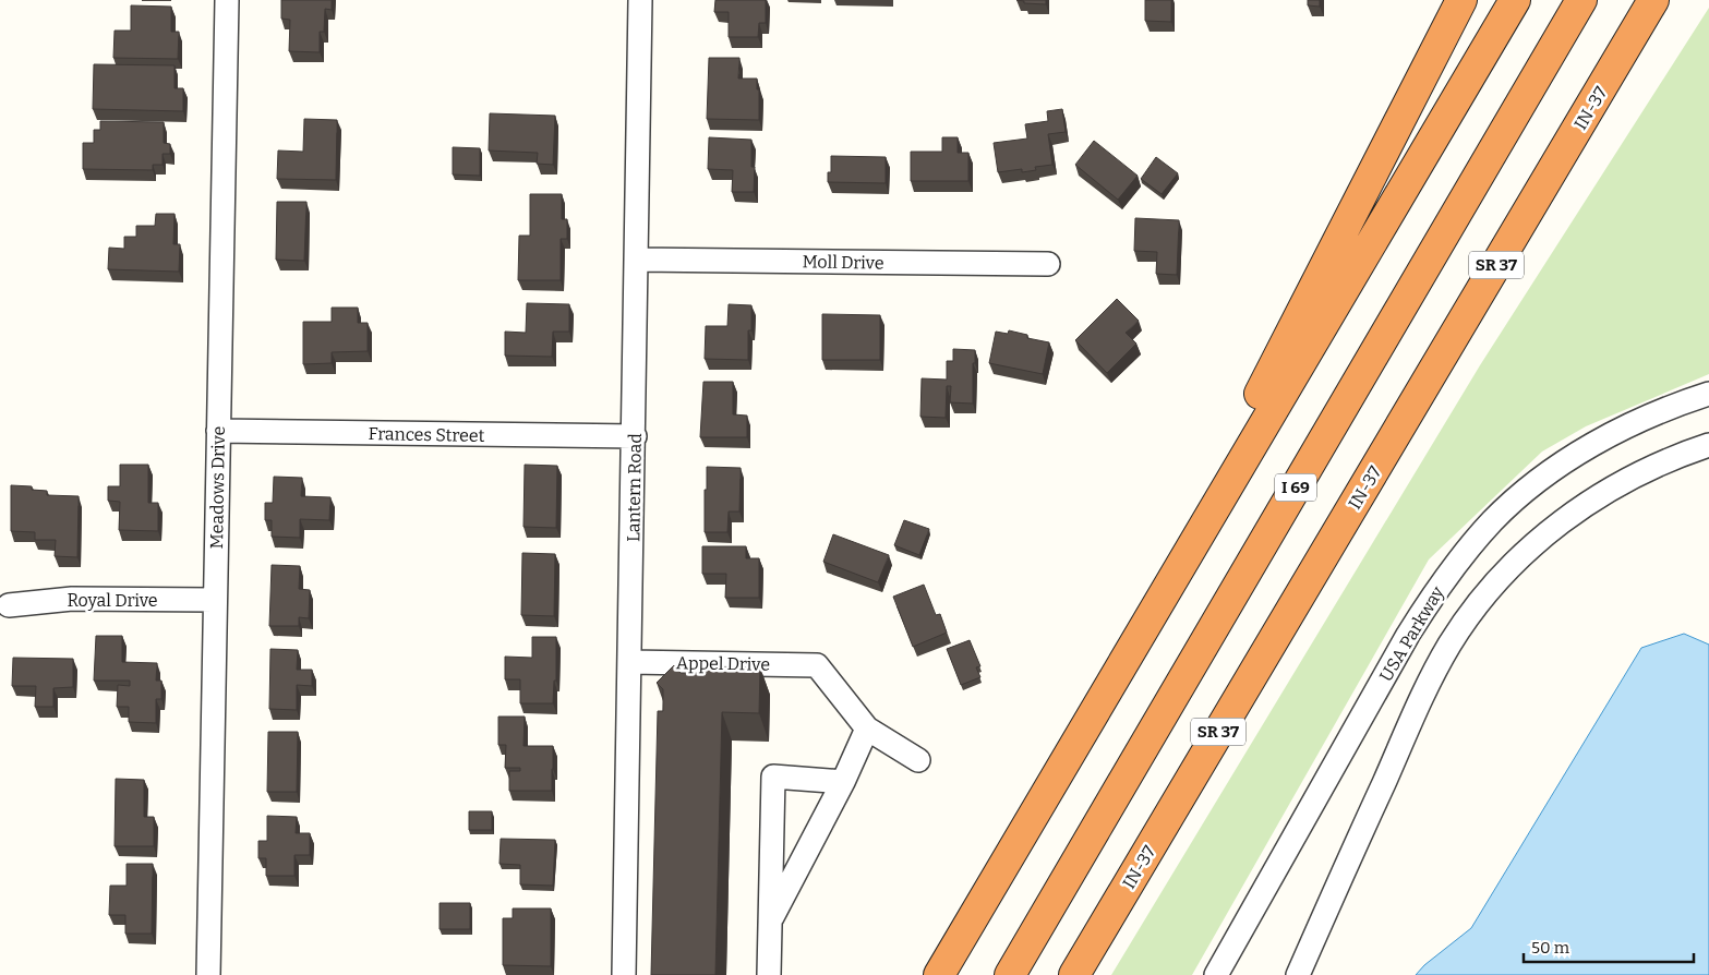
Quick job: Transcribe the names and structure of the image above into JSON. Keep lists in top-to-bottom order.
{
  "streets": {
    "highway": ["IN-37", "SR 37", "I 69"],
    "street": [
      "Moll Drive",
      "Frances Street",
      "Meadows Drive",
      "Lantern Road",
      "Royal Drive",
      "USA Parkway",
      "Appel Drive"
    ]
  },
  "crossings": [
    ["Moll Drive", "Lantern Road"],
    ["Frances Street", "Meadows Drive"],
    ["Frances Street", "Lantern Road"],
    ["Meadows Drive", "Royal Drive"],
    ["Lantern Road", "Appel Drive"]
  ],
  "scale_bar": "50 m"
}
